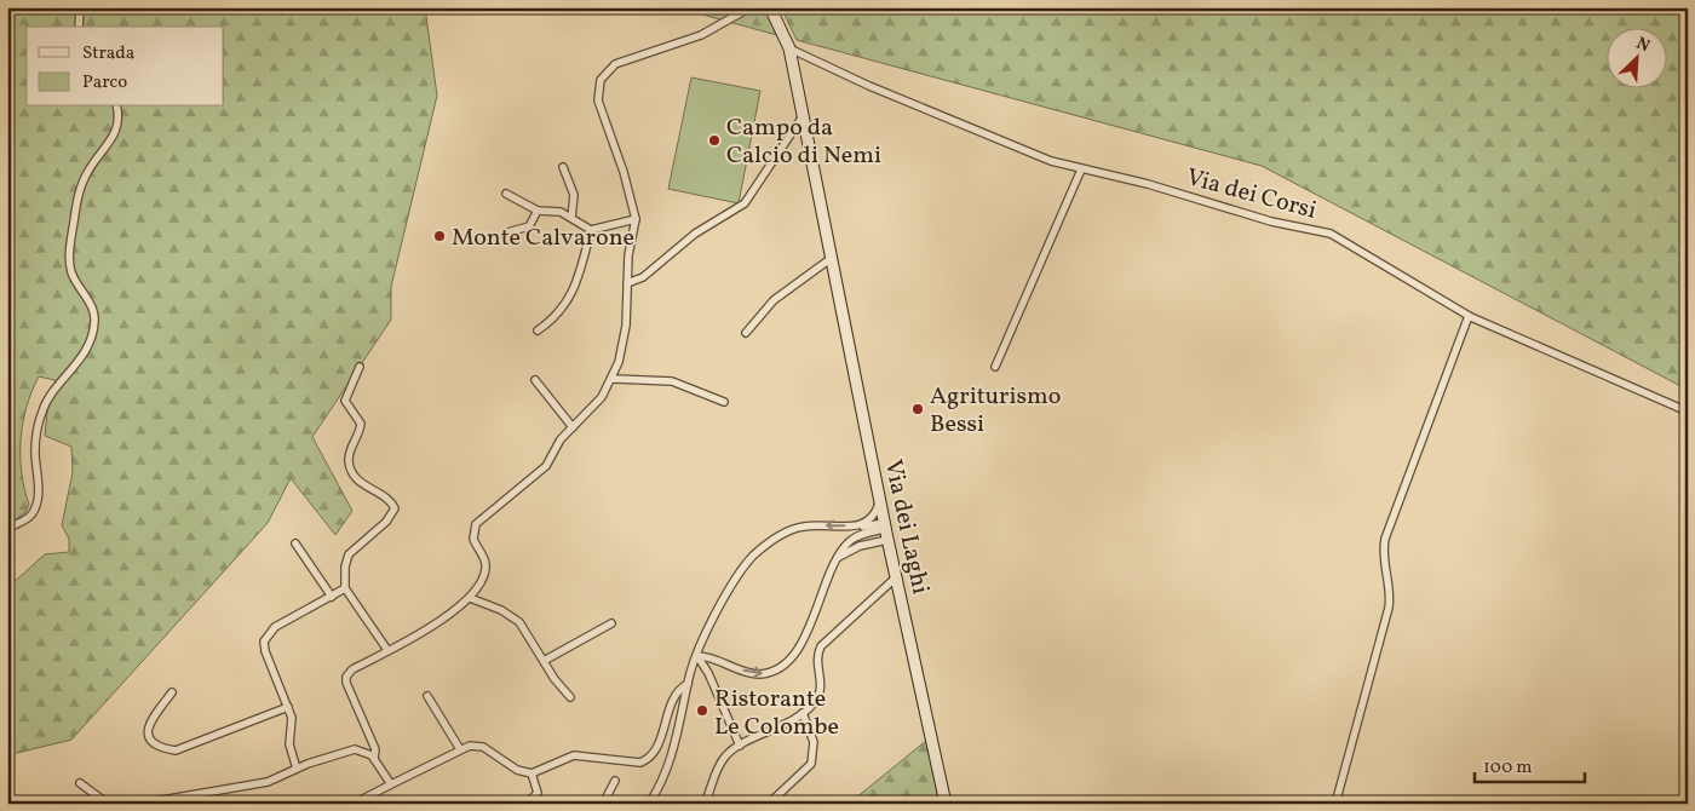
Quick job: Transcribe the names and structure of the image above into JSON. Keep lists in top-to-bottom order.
{
  "streets": {
    "main road": ["Via dei Laghi"],
    "street": ["Via dei Corsi"]
  },
  "crossings": [
    ["Via dei Corsi", "Via dei Laghi"]
  ],
  "places": [
    "Campo da Calcio di Nemi",
    "Monte Calvarone",
    "Agriturismo Bessi",
    "Ristorante Le Colombe"
  ],
  "legend": ["Strada", "Parco"],
  "scale_bar": "100 m",
  "north": "top right"
}
